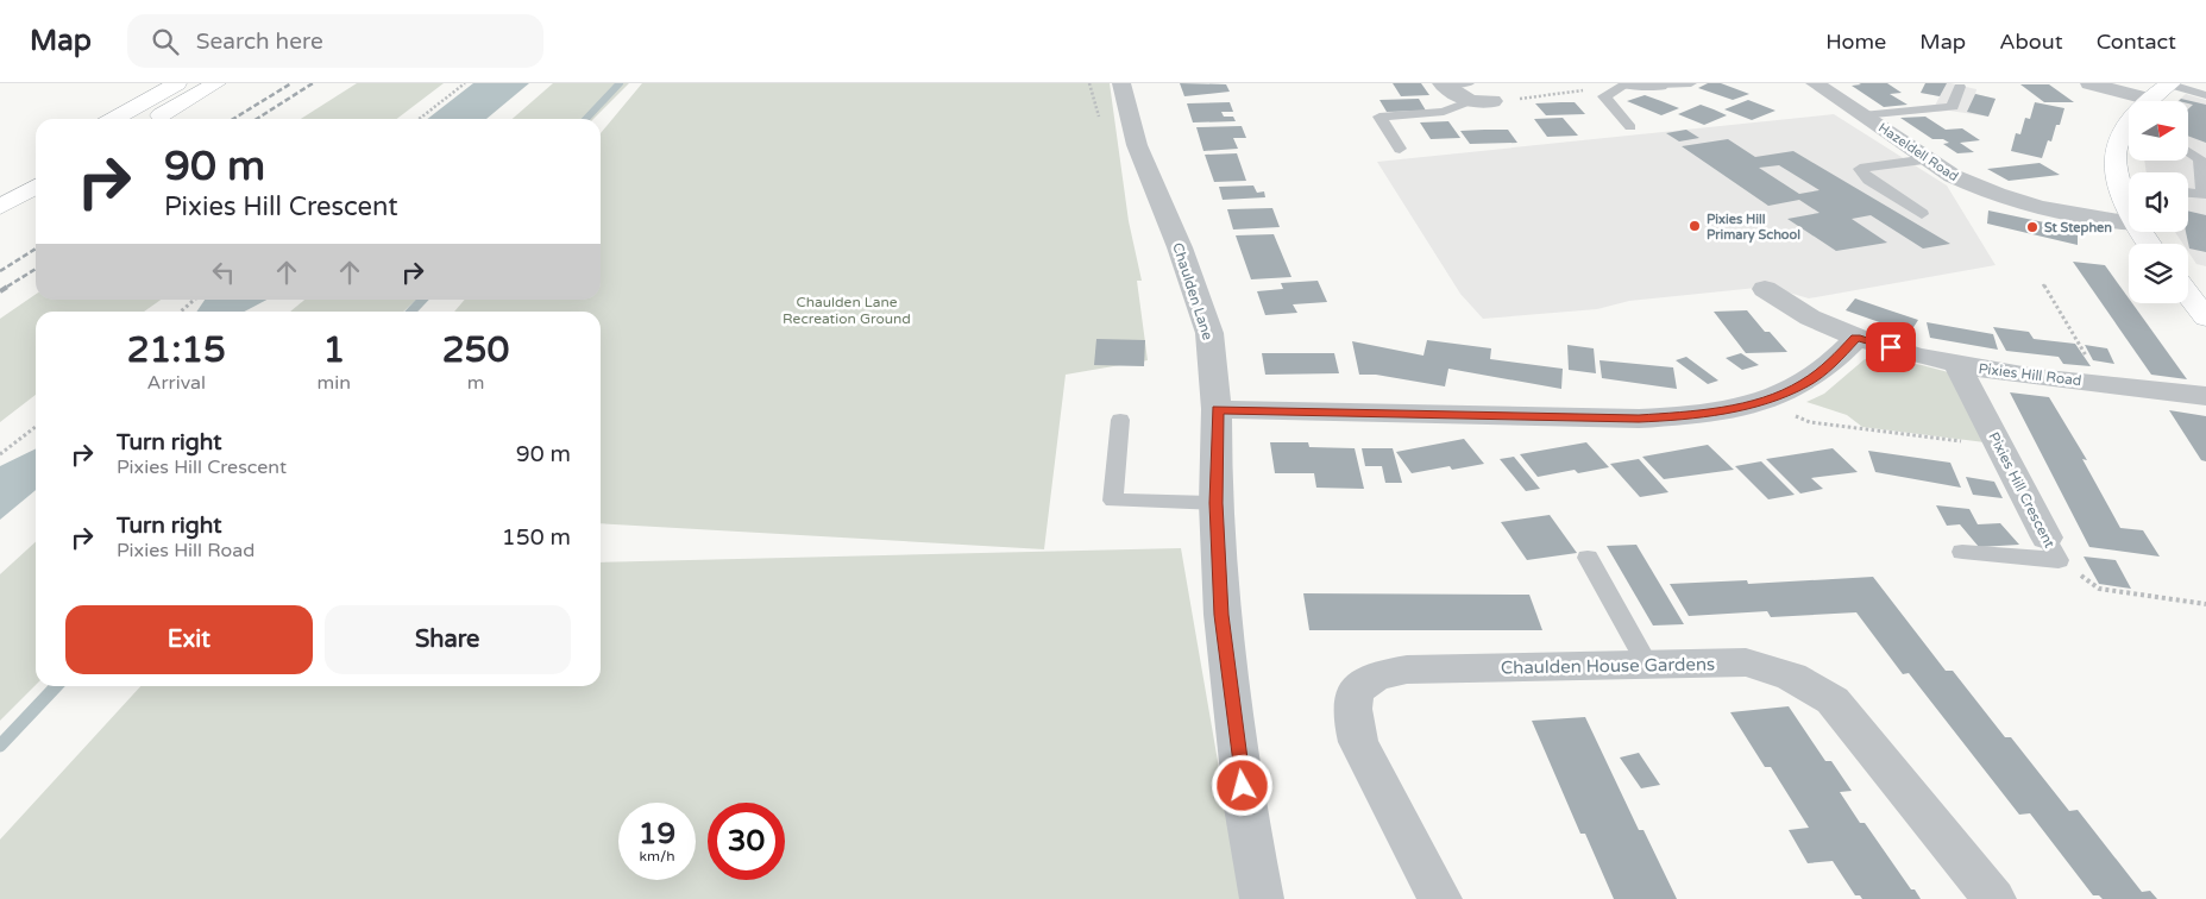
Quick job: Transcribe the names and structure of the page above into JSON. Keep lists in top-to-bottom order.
{
  "streets": {
    "street": [
      "Hazeldell Road",
      "Chaulden Lane",
      "Pixies Hill Road",
      "Pixies Hill Crescent",
      "Chaulden House Gardens"
    ]
  },
  "crossings": [
    ["Pixies Hill Road", "Pixies Hill Crescent"]
  ],
  "parks": ["Chaulden Lane Recreation Ground"],
  "places": ["Pixies Hill Primary School", "St Stephen"],
  "north": "right",
  "page": {
    "header": "Map",
    "search": "Search here",
    "nav": [
      "Home",
      "Map",
      "About",
      "Contact"
    ],
    "turn": ["90 m", "Pixies Hill Crescent"],
    "eta": [
      "21:15",
      "Arrival",
      "1",
      "min",
      "250",
      "m"
    ],
    "list": [
      {
        "name": "Turn right",
        "note": "Pixies Hill Crescent",
        "value": "90 m"
      },
      {
        "name": "Turn right",
        "note": "Pixies Hill Road",
        "value": "150 m"
      }
    ],
    "buttons": ["Exit", "Share"],
    "speed": "19 km/h",
    "limit": "30"
  }
}
